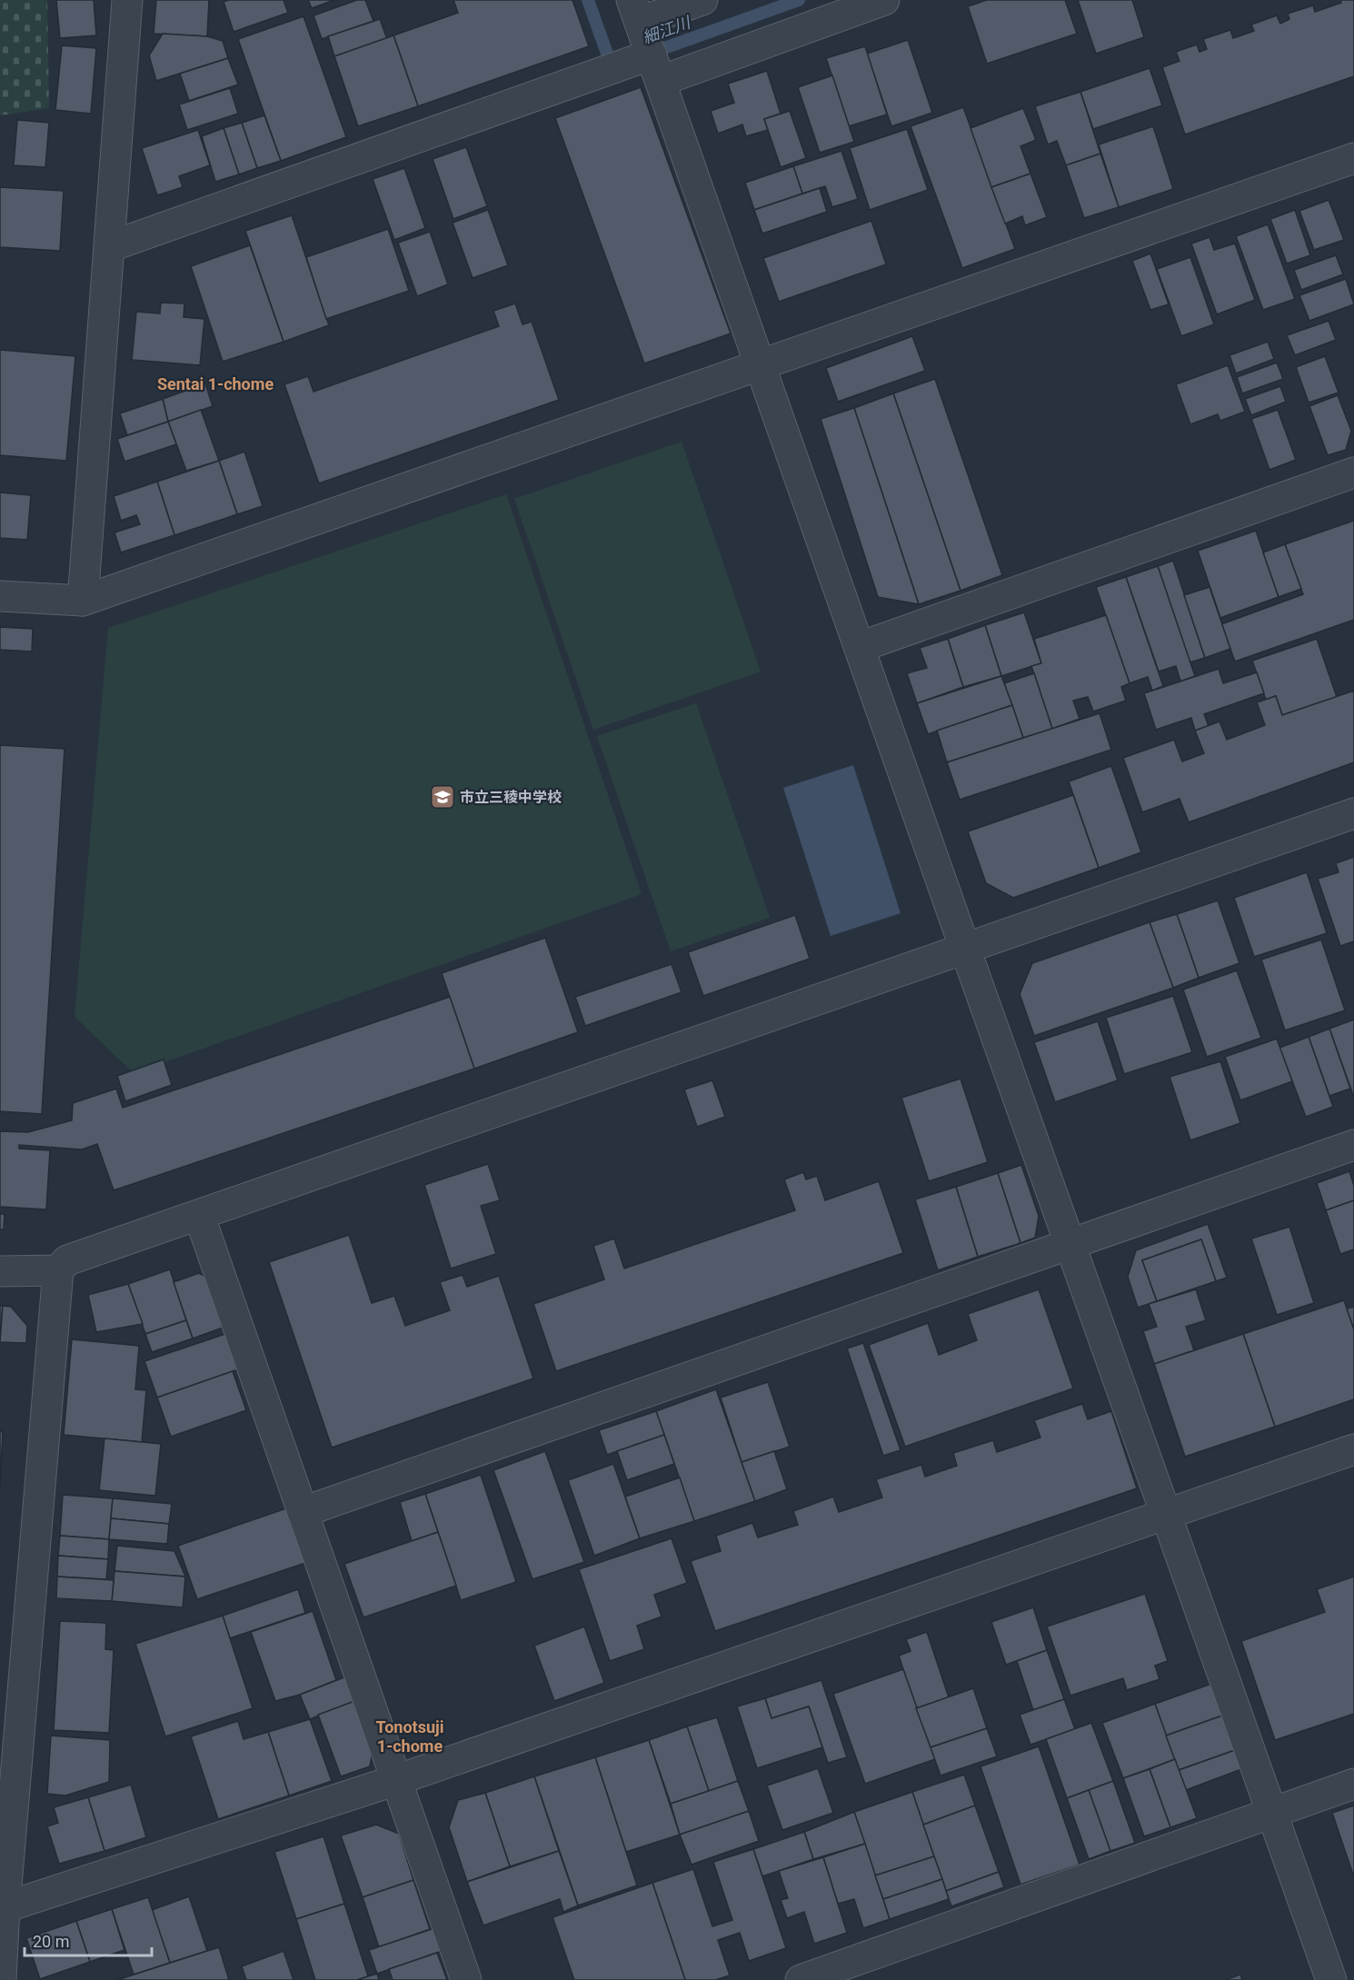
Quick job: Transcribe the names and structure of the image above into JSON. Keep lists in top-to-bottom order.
{
  "districts": ["Sentai 1-chome", "Tonotsuji 1-chome"],
  "water": ["細江川"],
  "places": {
    "school or university": ["市立三稜中学校"]
  },
  "scale_bar": "20 m"
}
